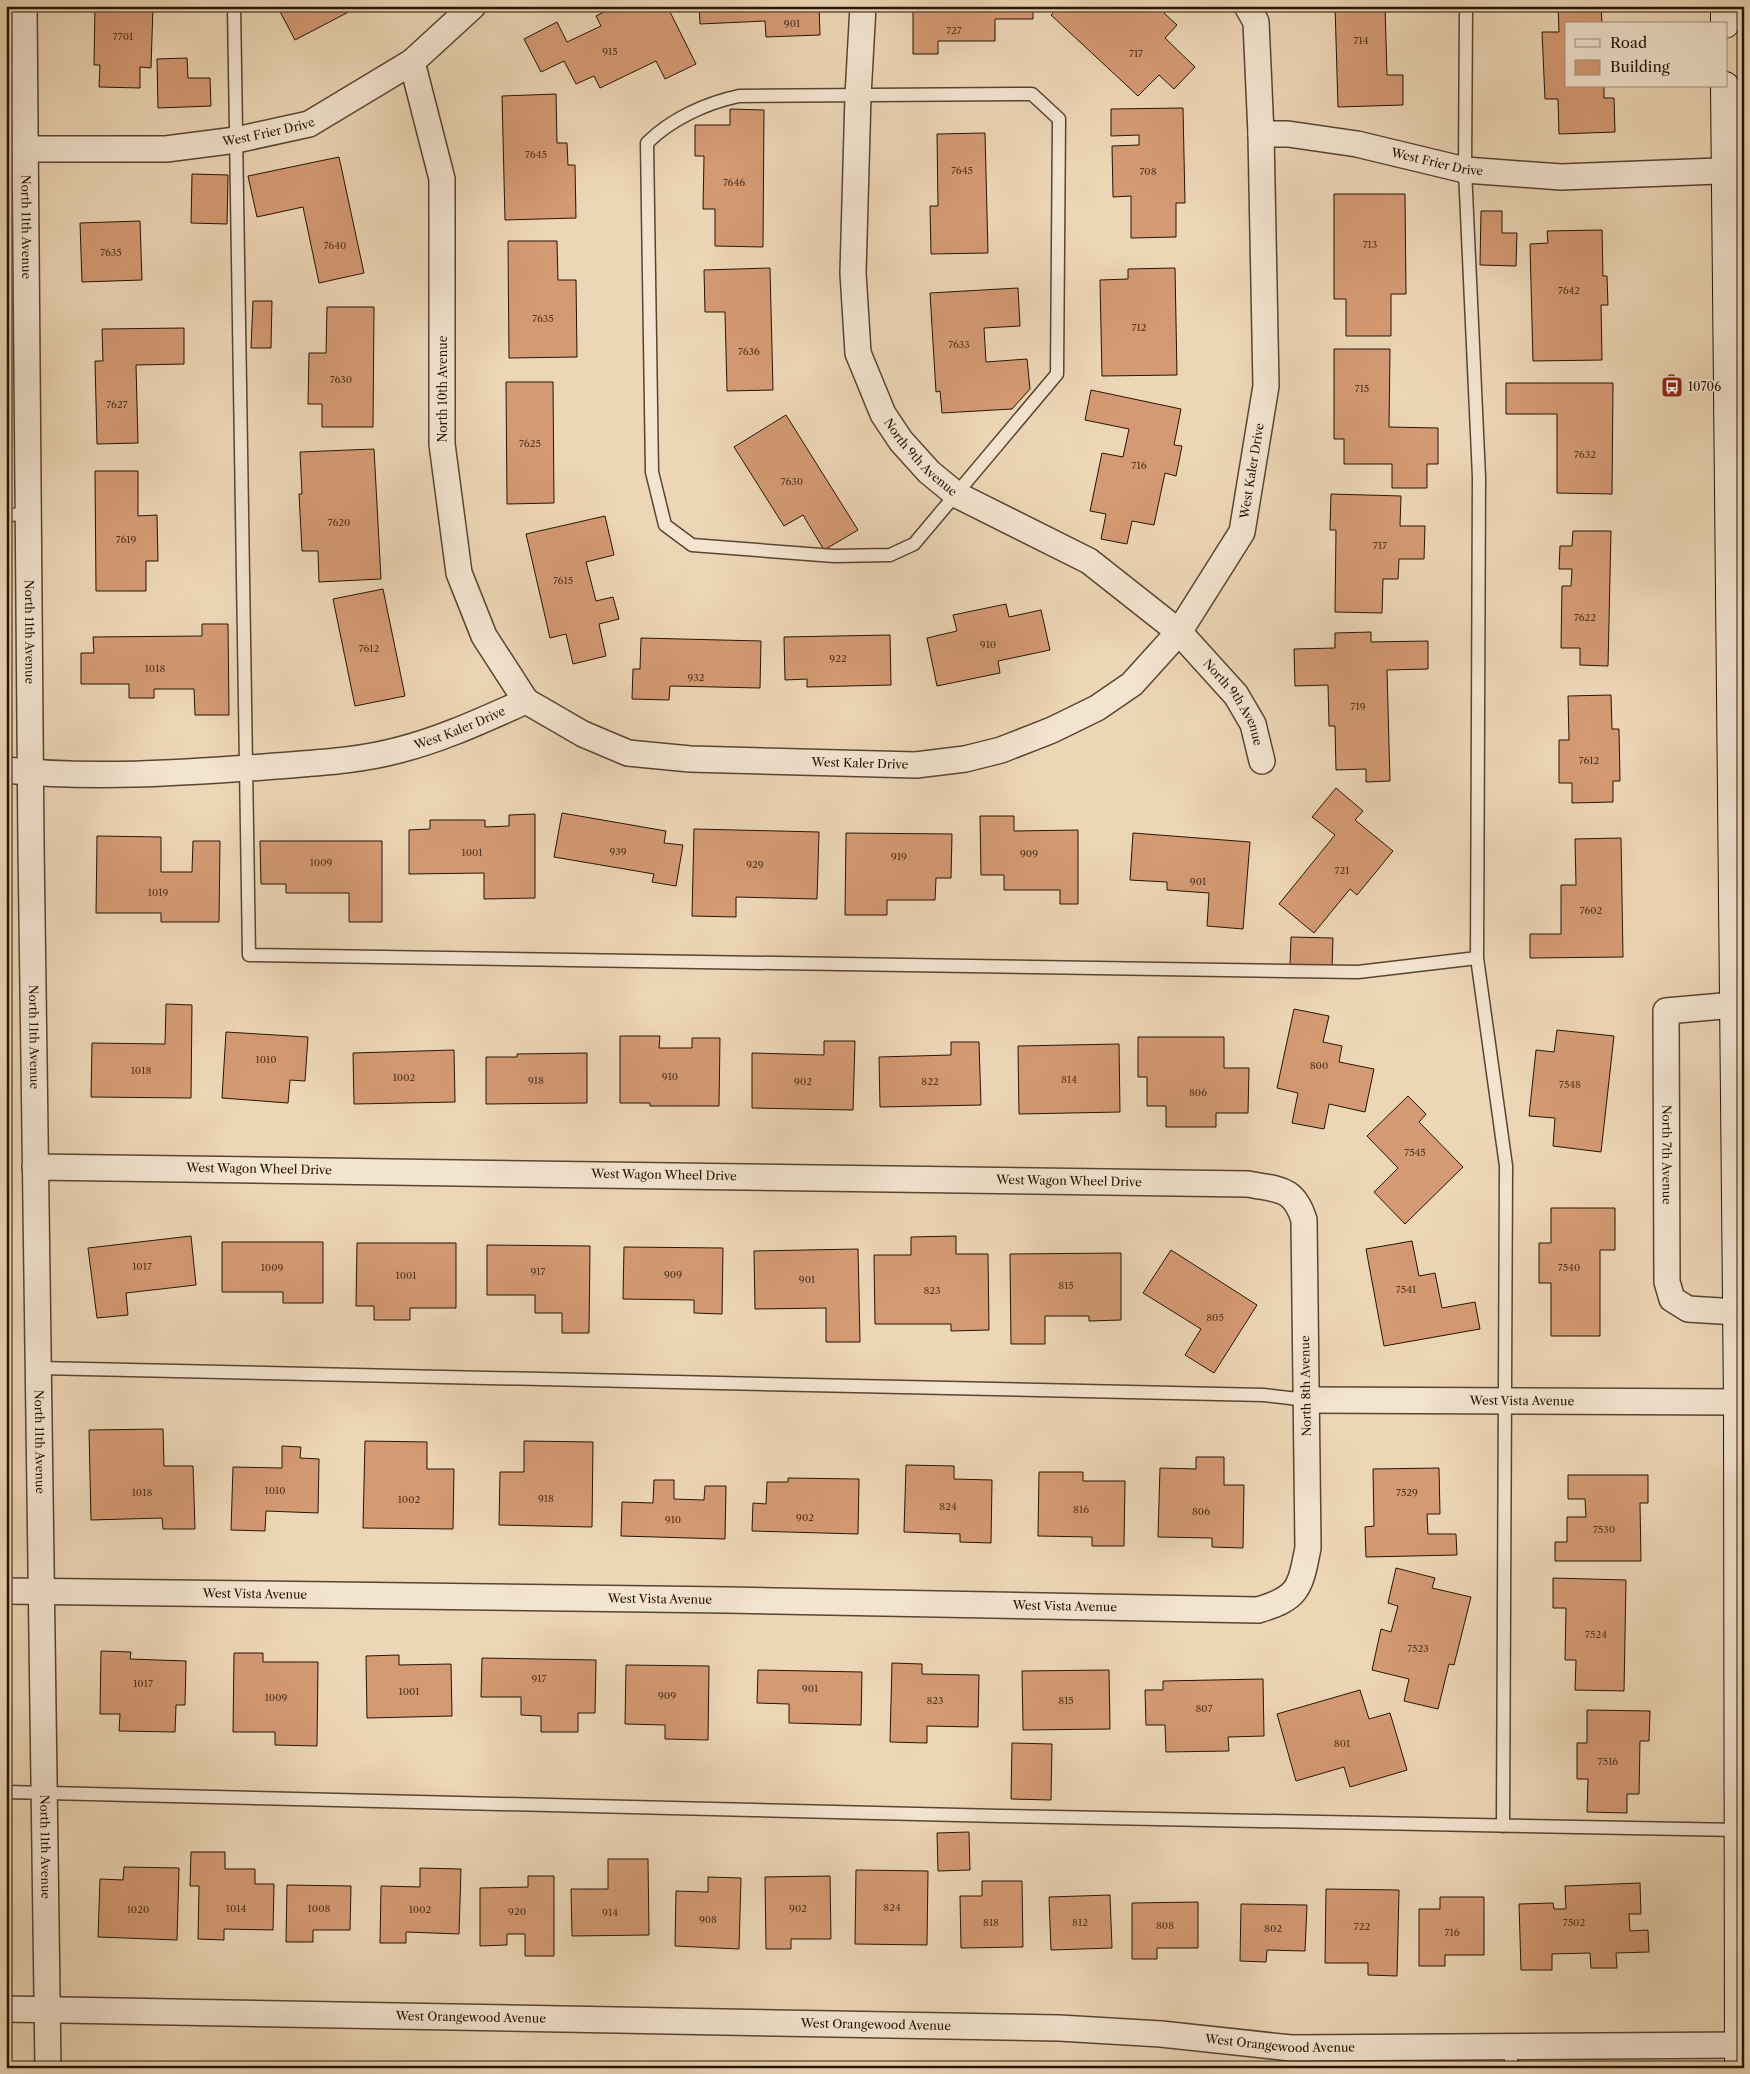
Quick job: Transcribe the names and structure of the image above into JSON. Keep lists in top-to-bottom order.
{
  "streets": {
    "street": [
      "West Frier Drive",
      "North 11th Avenue",
      "North 10th Avenue",
      "North 9th Avenue",
      "West Kaler Drive",
      "North 7th Avenue",
      "West Wagon Wheel Drive",
      "North 8th Avenue",
      "West Vista Avenue",
      "West Orangewood Avenue"
    ]
  },
  "crossings": [
    ["West Frier Drive", "North 11th Avenue"],
    ["West Frier Drive", "North 10th Avenue"],
    ["West Frier Drive", "West Kaler Drive"],
    ["North 11th Avenue", "West Kaler Drive"],
    ["North 11th Avenue", "West Wagon Wheel Drive"],
    ["North 11th Avenue", "West Vista Avenue"],
    ["North 11th Avenue", "West Orangewood Avenue"],
    ["North 10th Avenue", "West Kaler Drive"],
    ["North 9th Avenue", "West Kaler Drive"],
    ["West Wagon Wheel Drive", "North 8th Avenue"],
    ["North 8th Avenue", "West Vista Avenue"]
  ],
  "places": {
    "bus stop": ["10706"]
  },
  "house_numbers": [
    "901",
    "727",
    "7701",
    "714",
    "915",
    "717",
    "7645",
    "7645",
    "708",
    "7646",
    "713",
    "7640",
    "7635",
    "7642",
    "7635",
    "712",
    "7633",
    "7636",
    "7630",
    "715",
    "7627",
    "7625",
    "7632",
    "716",
    "7630",
    "7620",
    "7619",
    "717",
    "7615",
    "7622",
    "910",
    "7612",
    "922",
    "1018",
    "932",
    "719",
    "7612",
    "939",
    "1001",
    "909",
    "919",
    "1009",
    "929",
    "721",
    "901",
    "1019",
    "7602",
    "1010",
    "800",
    "1018",
    "910",
    "1002",
    "814",
    "918",
    "902",
    "822",
    "7548",
    "806",
    "7545",
    "1017",
    "1009",
    "7540",
    "917",
    "909",
    "1001",
    "901",
    "815",
    "7541",
    "823",
    "805",
    "1010",
    "1018",
    "7529",
    "918",
    "1002",
    "824",
    "816",
    "806",
    "902",
    "910",
    "7530",
    "7524",
    "7523",
    "917",
    "1017",
    "901",
    "1001",
    "909",
    "1009",
    "823",
    "815",
    "807",
    "801",
    "7516",
    "824",
    "1014",
    "1008",
    "902",
    "1020",
    "1002",
    "920",
    "914",
    "908",
    "818",
    "812",
    "7502",
    "808",
    "722",
    "802",
    "716"
  ],
  "legend": ["Road", "Building"]
}
